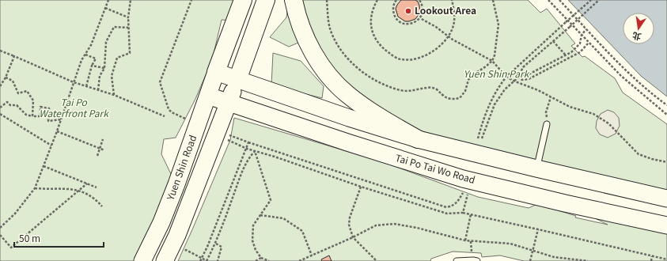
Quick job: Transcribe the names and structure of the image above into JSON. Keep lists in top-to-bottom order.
{
  "streets": {
    "main road": ["Yuen Shin Road", "Tai Po Tai Wo Road"]
  },
  "crossings": [
    ["Yuen Shin Road", "Tai Po Tai Wo Road"]
  ],
  "parks": ["Yuen Shin Park", "Tai Po Waterfront Park"],
  "places": ["Lookout Area"],
  "scale_bar": "50 m",
  "north": "bottom"
}
